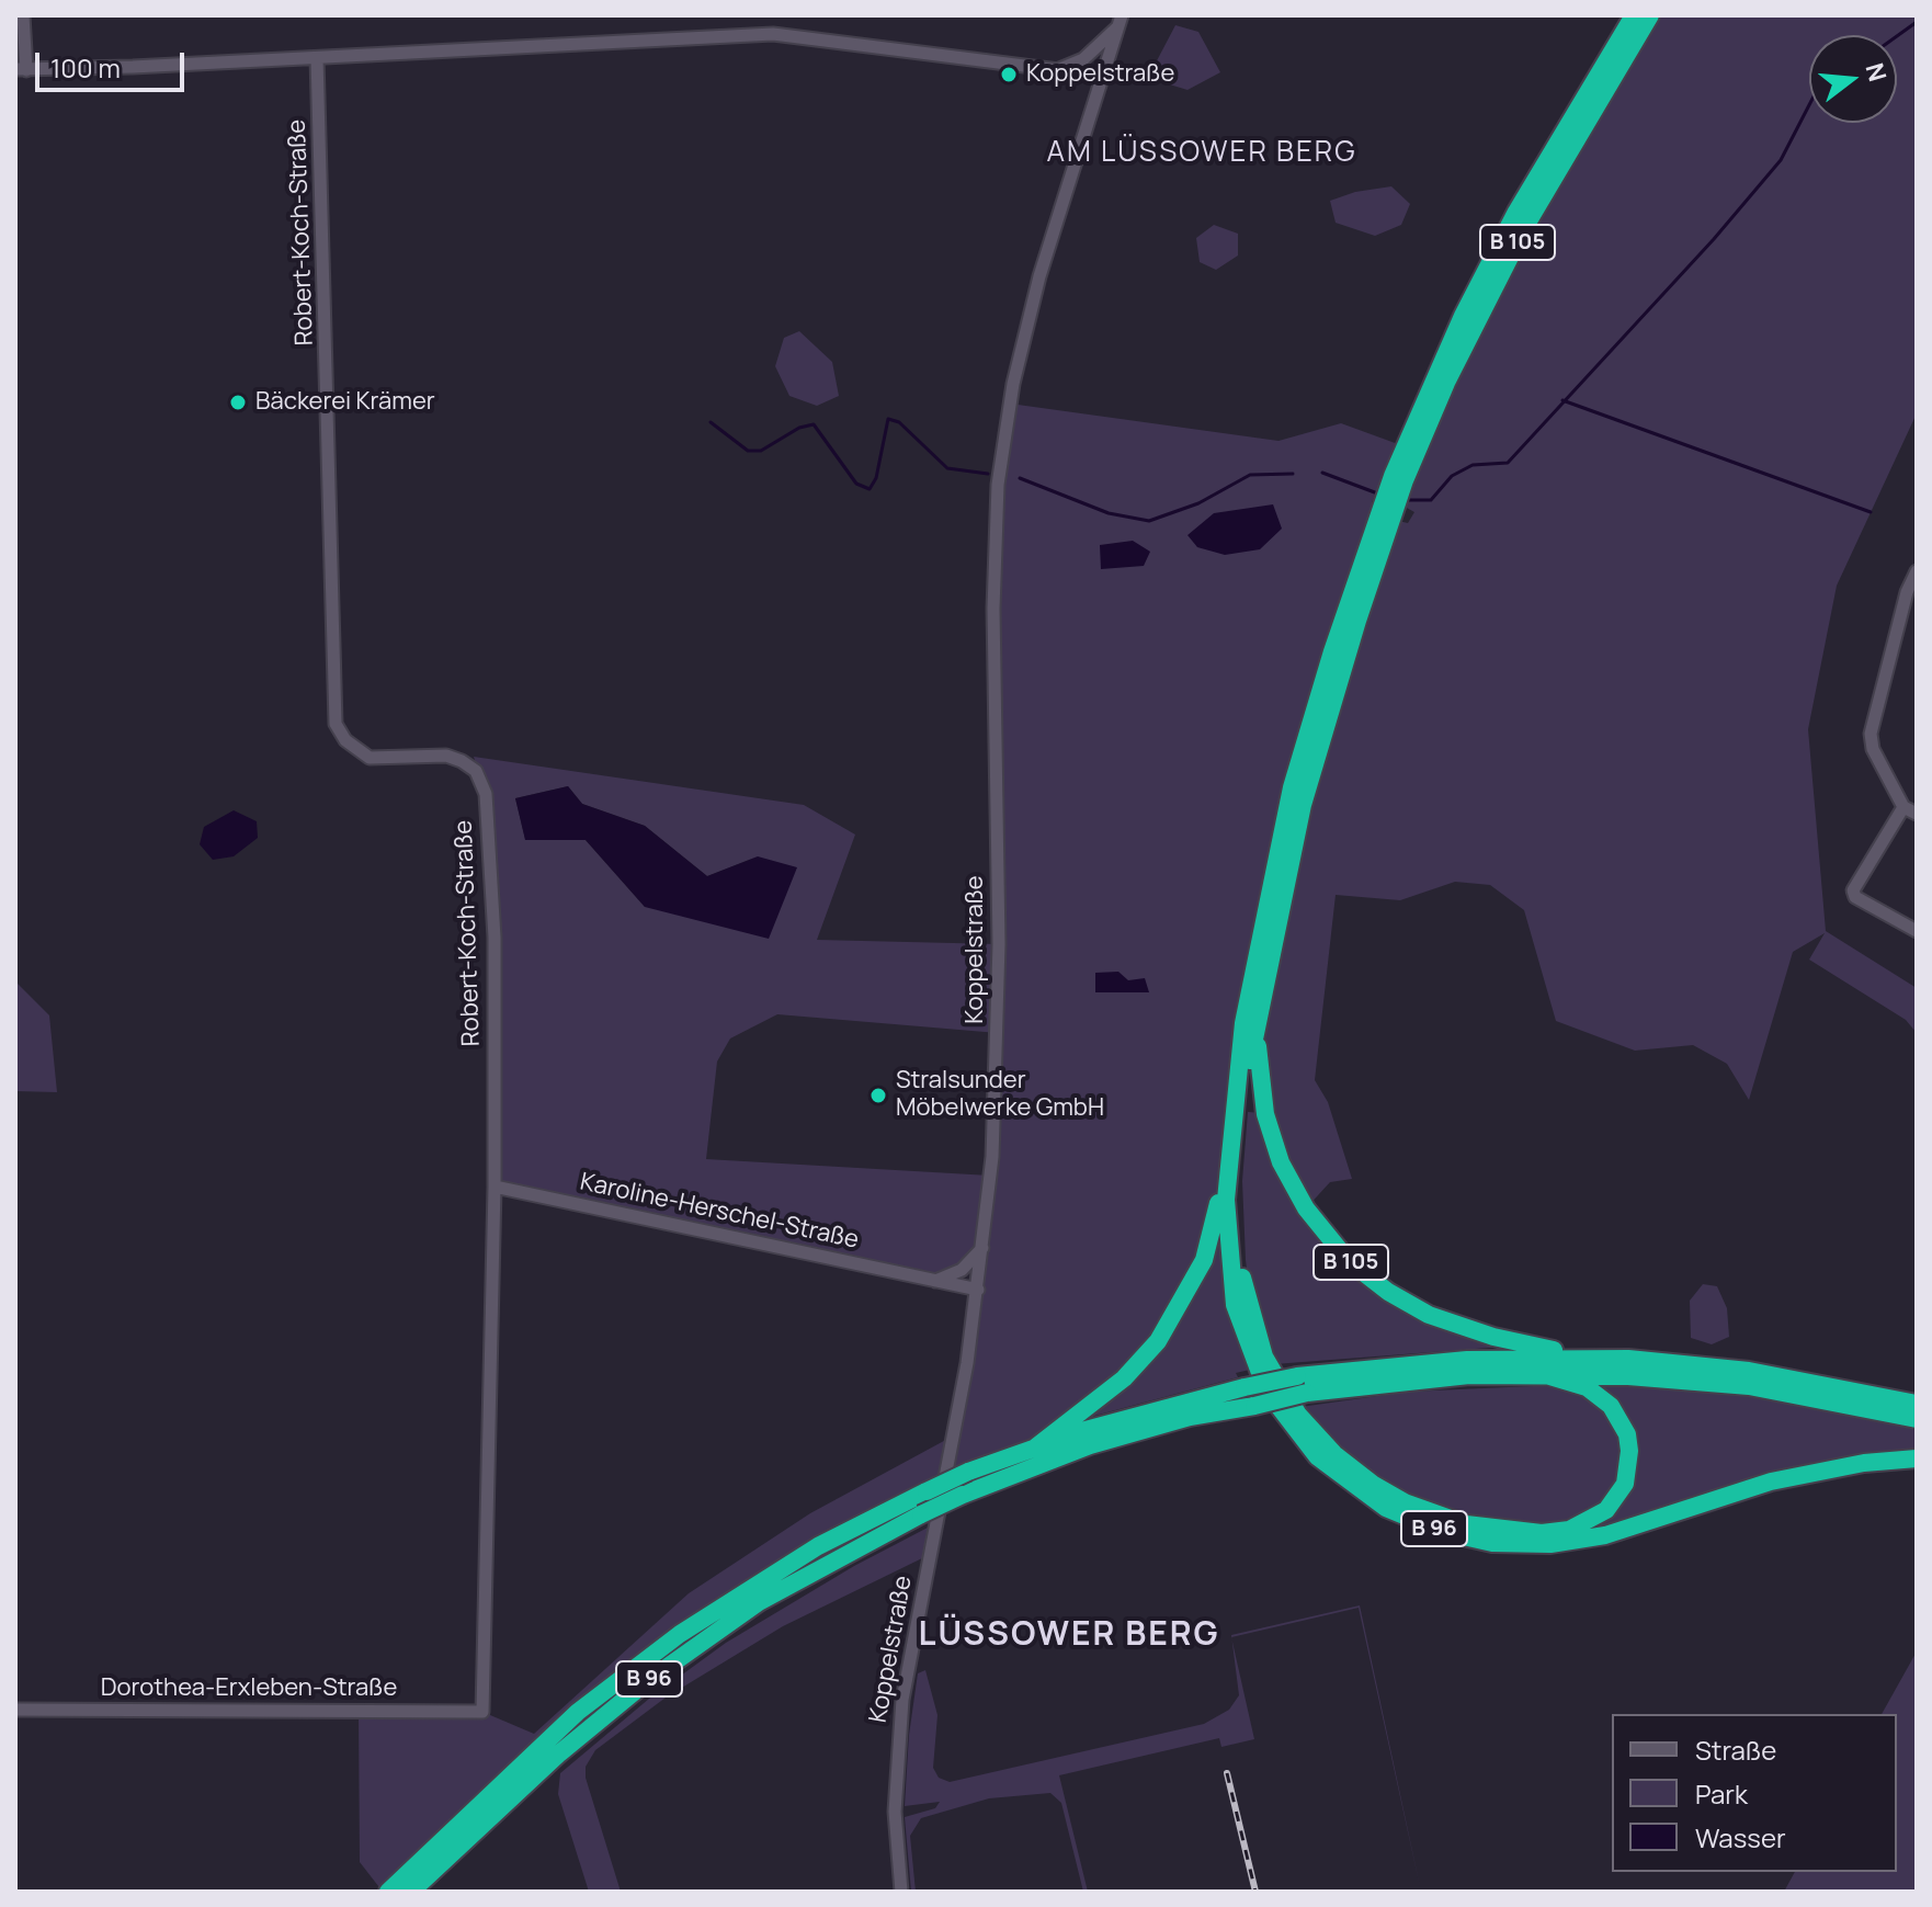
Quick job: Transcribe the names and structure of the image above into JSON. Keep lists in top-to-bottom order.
{
  "streets": {
    "highway": ["B 105", "B 96"],
    "street": [
      "Robert-Koch-Straße",
      "Koppelstraße",
      "Karoline-Herschel-Straße",
      "Dorothea-Erxleben-Straße"
    ]
  },
  "crossings": [
    ["Robert-Koch-Straße", "Karoline-Herschel-Straße"],
    ["Robert-Koch-Straße", "Dorothea-Erxleben-Straße"],
    ["B 105", "B 96"],
    ["Koppelstraße", "Karoline-Herschel-Straße"]
  ],
  "districts": ["AM LÜSSOWER BERG", "LÜSSOWER BERG"],
  "places": ["Koppelstraße", "Bäckerei Krämer", "Stralsunder Möbelwerke GmbH"],
  "legend": ["Straße", "Park", "Wasser"],
  "scale_bar": "100 m",
  "north": "right"
}
